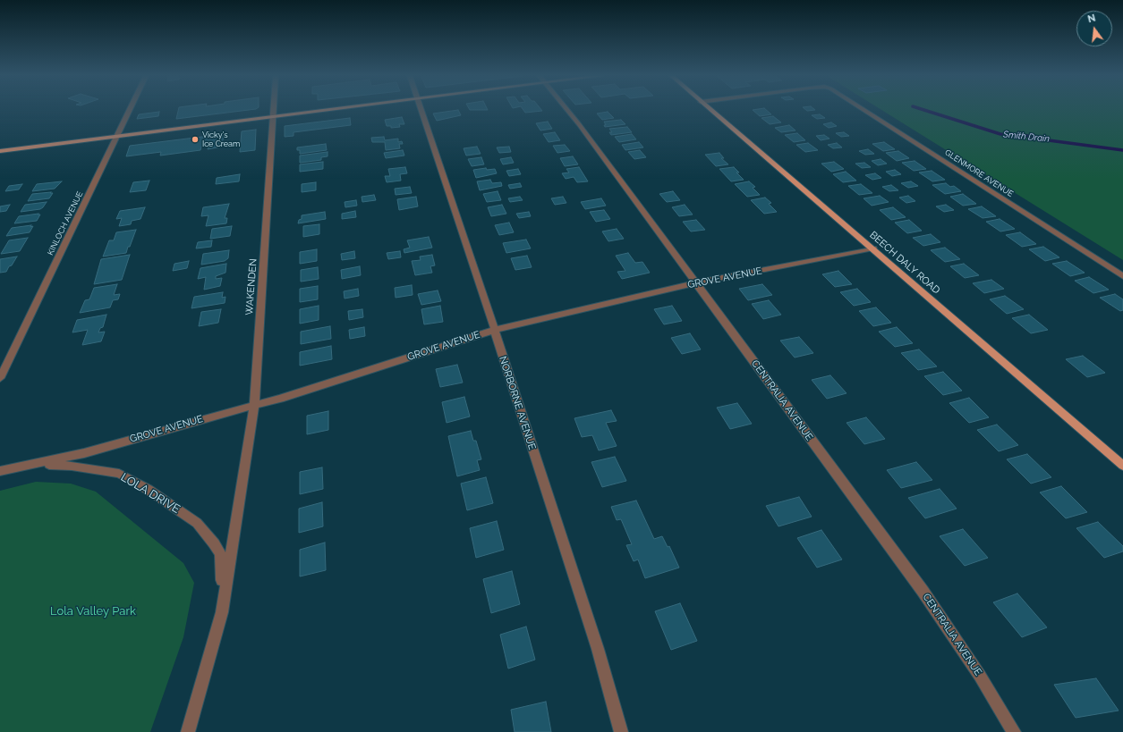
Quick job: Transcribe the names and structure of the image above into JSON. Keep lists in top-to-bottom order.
{
  "streets": {
    "main road": ["BEECH DALY ROAD"],
    "street": [
      "GLENMORE AVENUE",
      "KINLOCH AVENUE",
      "GROVE AVENUE",
      "WAKENDEN",
      "CENTRALIA AVENUE",
      "NORBORNE AVENUE",
      "LOLA DRIVE"
    ]
  },
  "crossings": [
    ["BEECH DALY ROAD", "GROVE AVENUE"],
    ["GROVE AVENUE", "WAKENDEN"],
    ["GROVE AVENUE", "CENTRALIA AVENUE"],
    ["GROVE AVENUE", "NORBORNE AVENUE"],
    ["GROVE AVENUE", "LOLA DRIVE"],
    ["WAKENDEN", "LOLA DRIVE"]
  ],
  "water": ["Smith Drain"],
  "parks": ["Lola Valley Park"],
  "places": ["Vicky's Ice Cream"],
  "north": "top"
}
